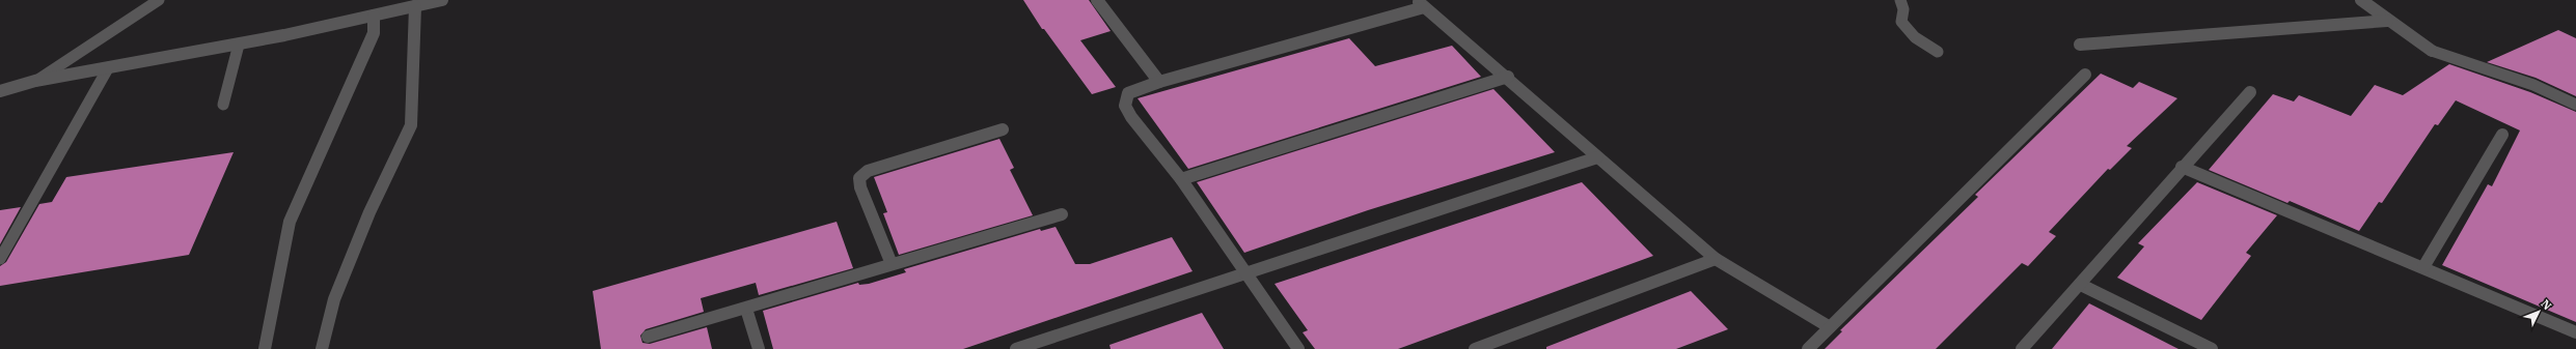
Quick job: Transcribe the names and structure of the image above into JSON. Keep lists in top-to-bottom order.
{
  "north": "top right"
}
